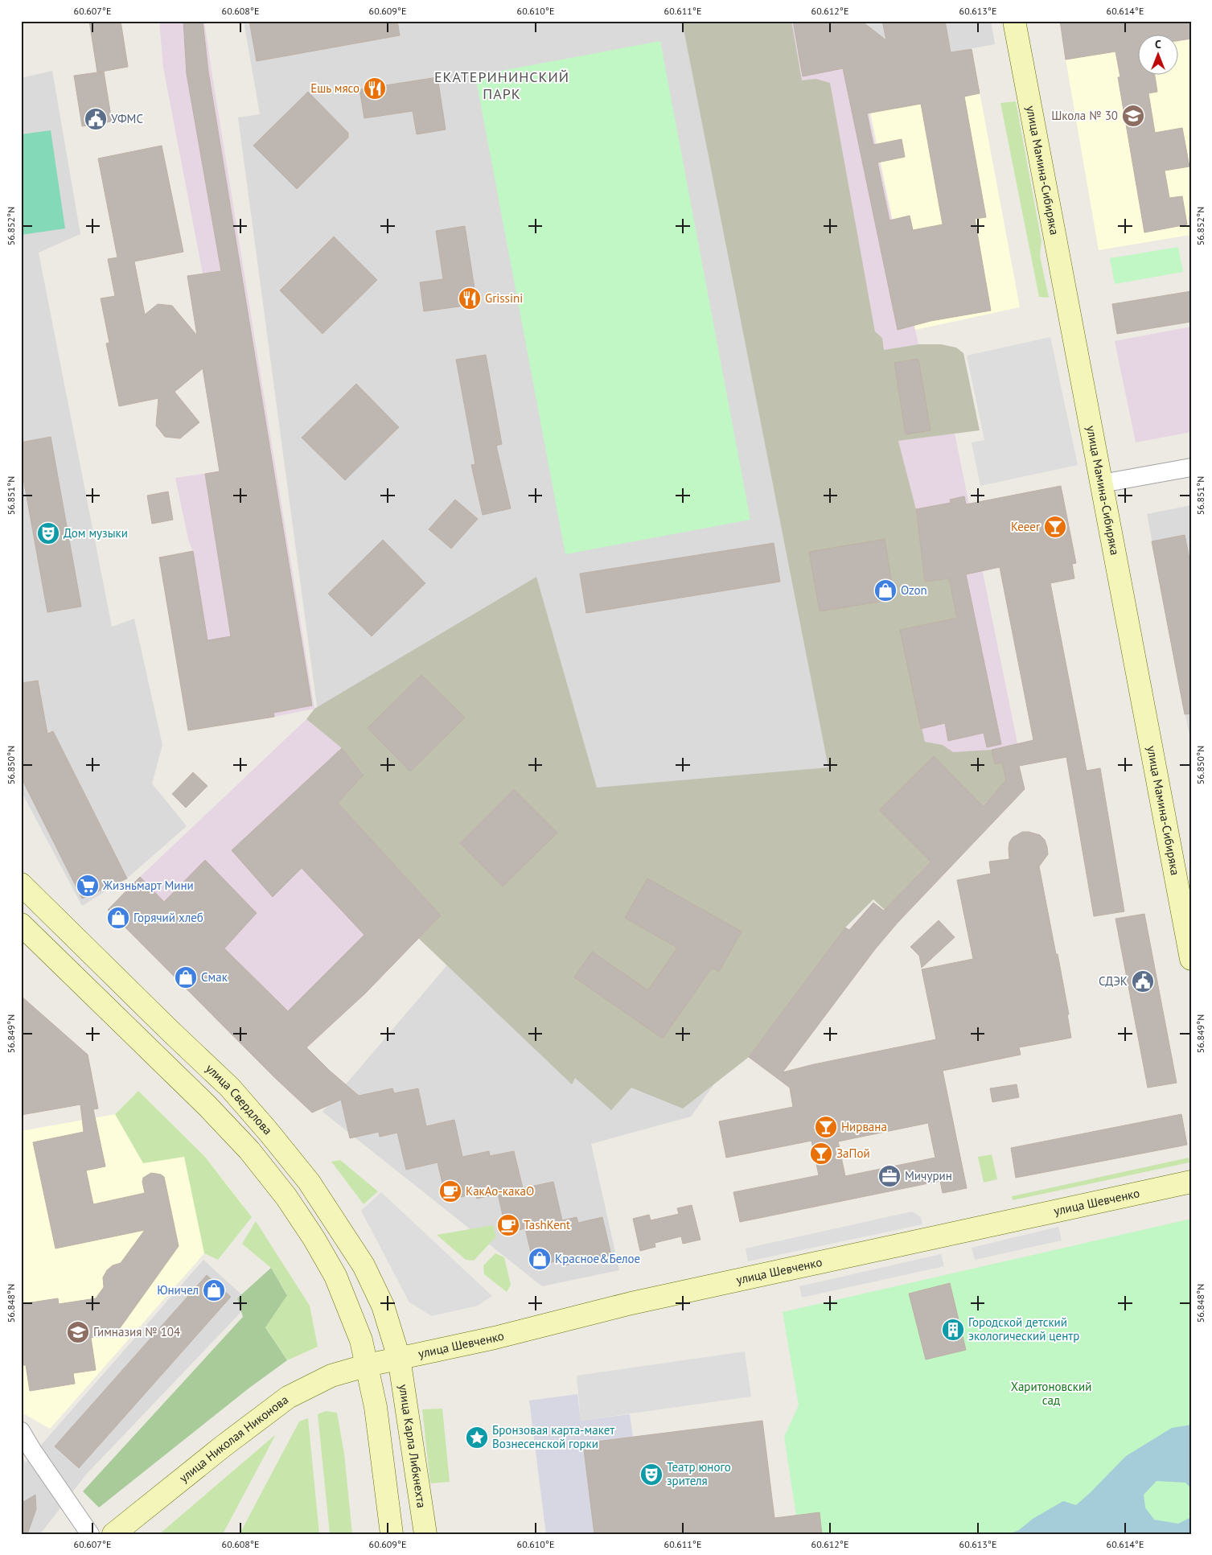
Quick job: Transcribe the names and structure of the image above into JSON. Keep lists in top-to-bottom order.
{
  "streets": {
    "main road": [
      "улица Мамина-Сибиряка",
      "улица Свердлова",
      "улица Шевченко",
      "улица Николая Никонова",
      "улица Карла Либкнехта"
    ]
  },
  "crossings": [
    ["улица Свердлова", "улица Шевченко"],
    ["улица Свердлова", "улица Николая Никонова"],
    ["улица Свердлова", "улица Карла Либкнехта"],
    ["улица Шевченко", "улица Николая Никонова"],
    ["улица Шевченко", "улица Карла Либкнехта"]
  ],
  "districts": ["ЕКАТЕРИНИНСКИЙ ПАРК"],
  "parks": ["Харитоновский сад"],
  "places": {
    "restaurant": ["Ешь мясо", "Grissini"],
    "school or university": ["Школа № 30", "Гимназия № 104"],
    "public building": ["УФМС", "СДЭК"],
    "bar": ["Keeer", "Нирвана", "ЗаПой"],
    "theatre": ["Дом музыки", "Театр юного зрителя"],
    "shop": [
      "Ozon",
      "Горячий хлеб",
      "Смак",
      "Красное&Белое",
      "Юничел"
    ],
    "supermarket": ["Жизньмарт Мини"],
    "office": ["Мичурин"],
    "cafe": ["КакАо-какаО", "TashKent"],
    "building": ["Городской детский экологический центр"],
    "place": ["Бронзовая карта-макет Вознесенской горки"]
  },
  "north": "top",
  "coordinates": [
    "60.607°E",
    "60.608°E",
    "60.609°E",
    "60.610°E",
    "60.611°E",
    "60.612°E",
    "60.613°E",
    "60.614°E",
    "56.852°N",
    "56.851°N",
    "56.850°N",
    "56.849°N",
    "56.848°N"
  ]
}
